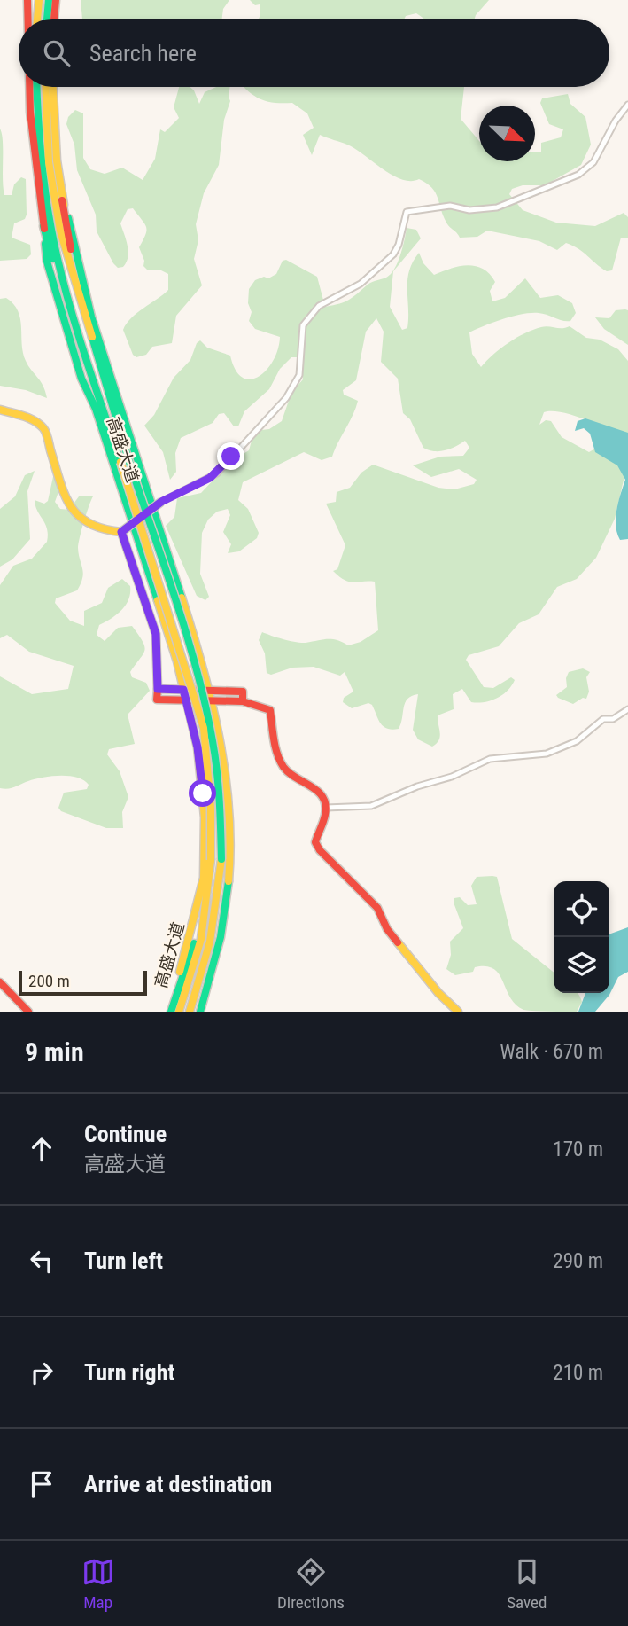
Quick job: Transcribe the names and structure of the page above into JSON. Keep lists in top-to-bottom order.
{
  "streets": {
    "main road": ["高盛大道"]
  },
  "scale_bar": "200 m",
  "north": "bottom right",
  "page": {
    "search": "Search here",
    "scale": "200 m",
    "heading": ["9 min", "Walk · 670 m"],
    "list": [
      ["Continue", "高盛大道", "170 m"],
      ["Turn left", "290 m"],
      ["Turn right", "210 m"],
      "Arrive at destination"
    ],
    "nav": ["Map", "Directions", "Saved"]
  }
}
